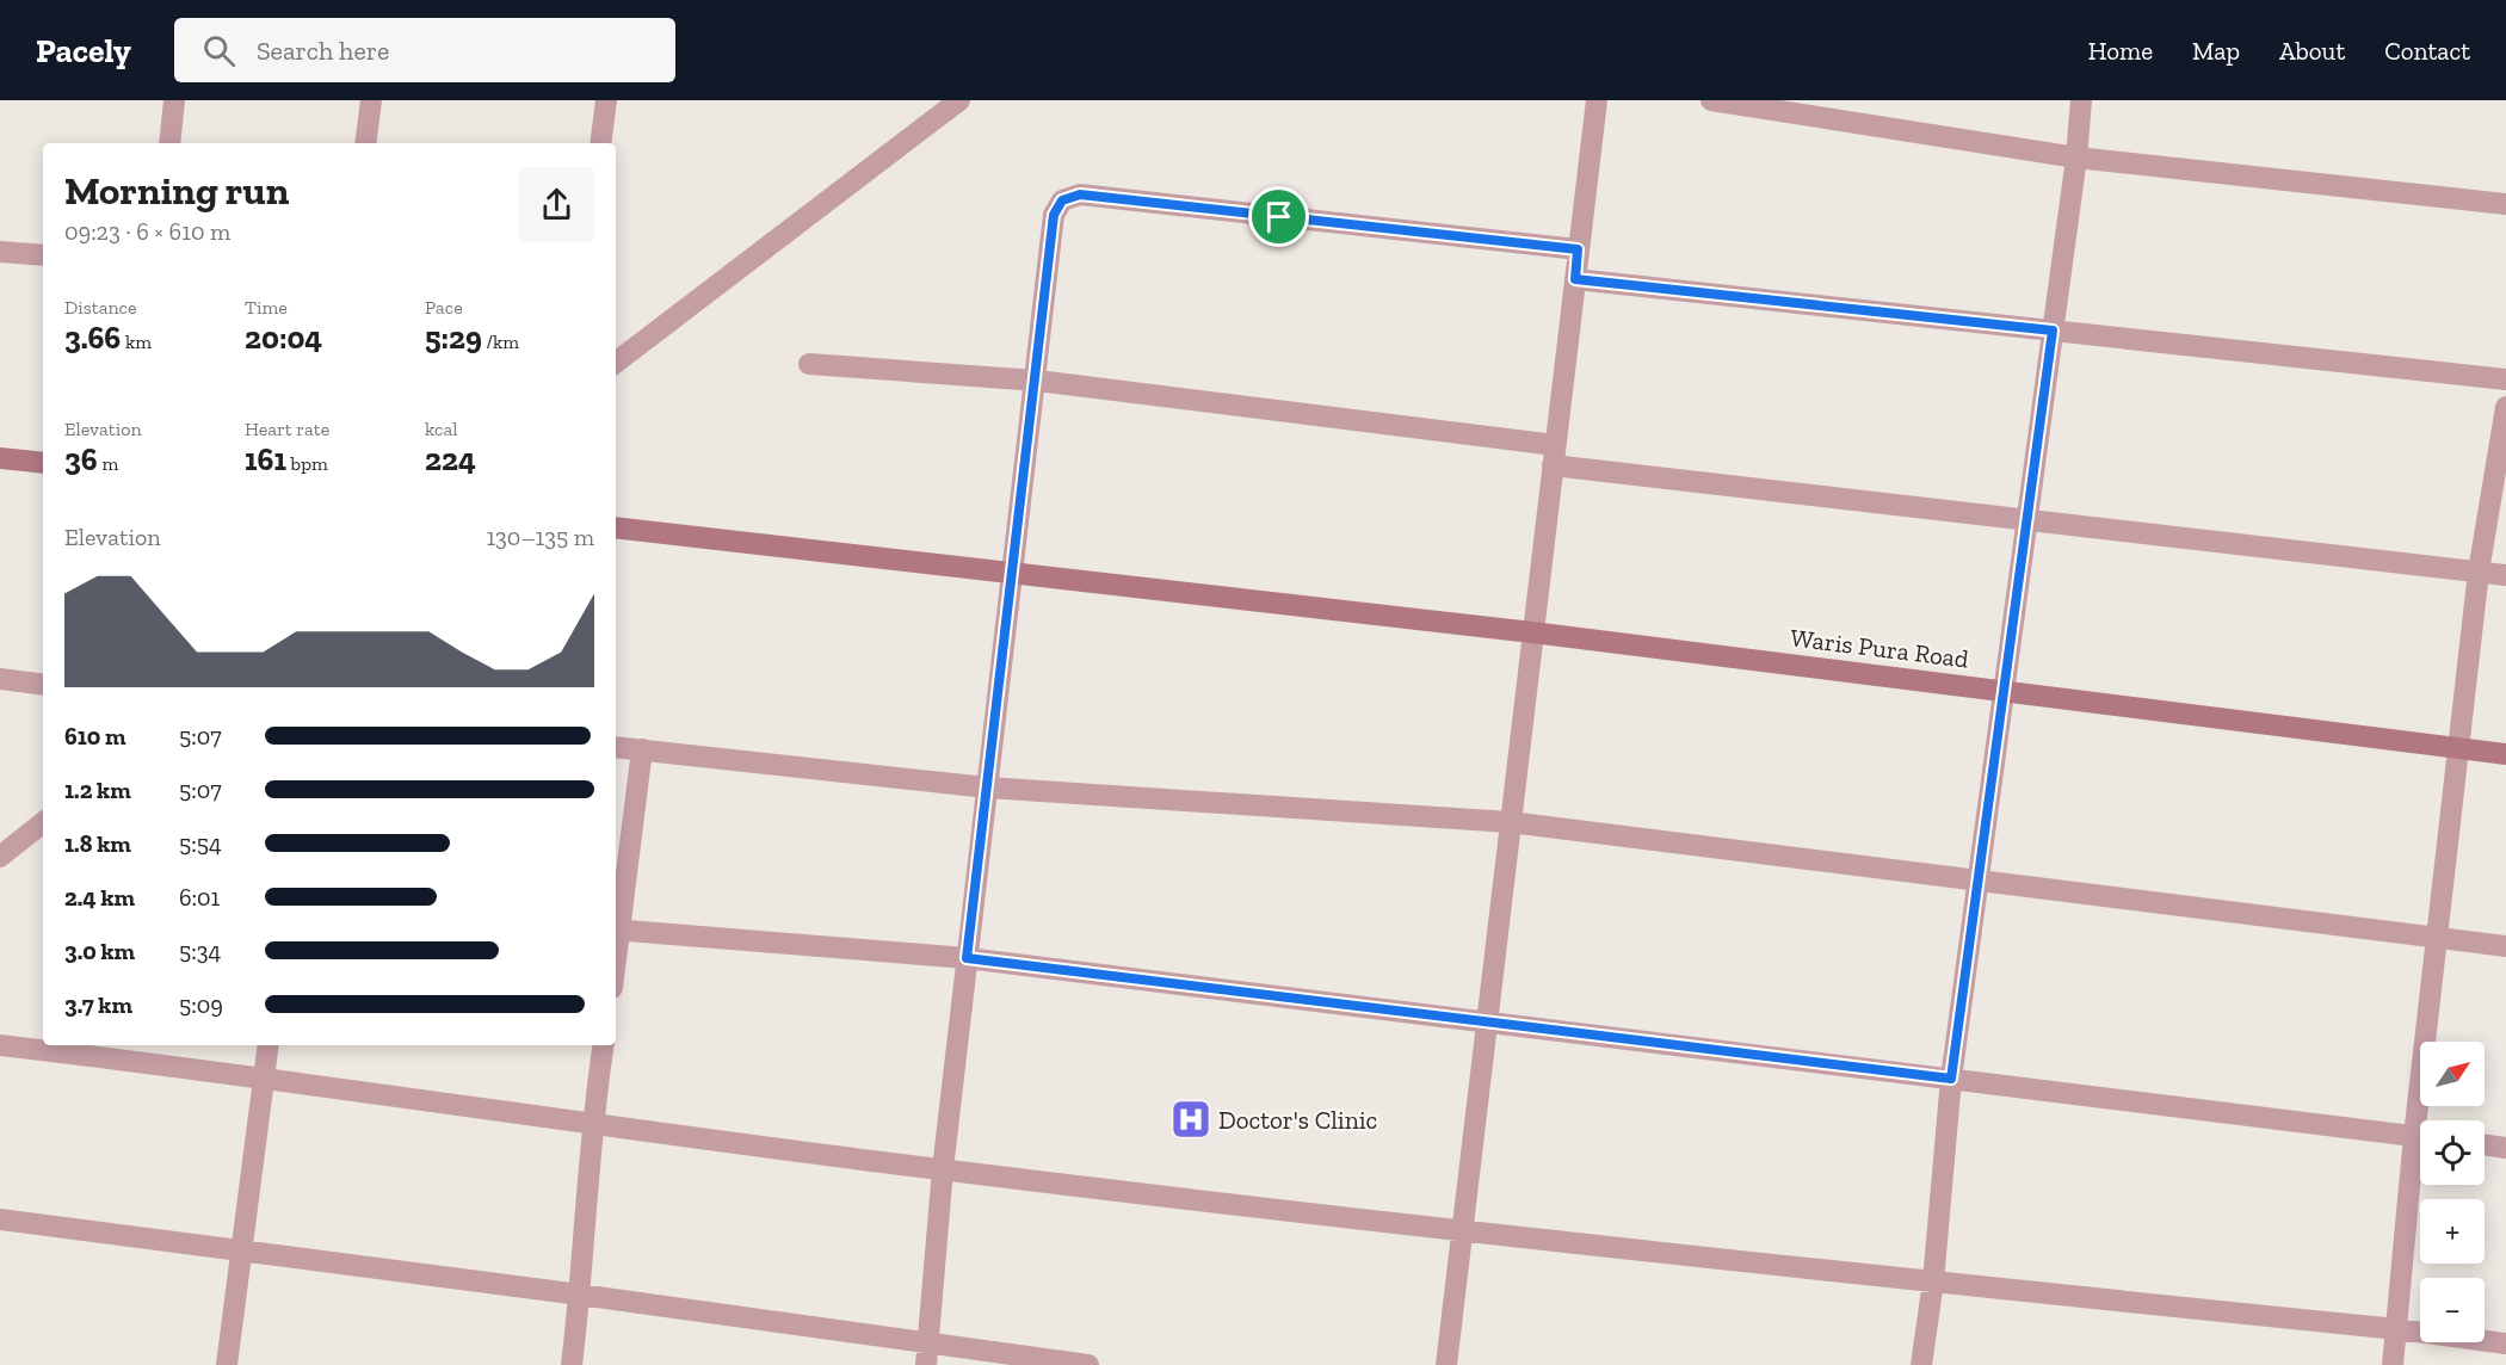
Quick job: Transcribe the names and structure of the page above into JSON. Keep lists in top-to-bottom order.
{
  "streets": {
    "main road": ["Waris Pura Road"]
  },
  "places": {
    "hospital": ["Doctor's Clinic"]
  },
  "north": "top right",
  "page": {
    "header": "Pacely",
    "search": "Search here",
    "nav": [
      "Home",
      "Map",
      "About",
      "Contact"
    ],
    "heading": ["Morning run", "09:23 · 6 × 610 m"],
    "stats": [
      ["Distance", "3.66 km"],
      ["Time", "20:04"],
      ["Pace", "5:29 /km"],
      ["Elevation", "36 m"],
      ["Heart rate", "161 bpm"],
      ["kcal", "224"]
    ],
    "chart": ["Elevation", "130–135 m"],
    "list": [
      {
        "name": "610 m",
        "note": "5:07"
      },
      {
        "name": "1.2 km",
        "note": "5:07"
      },
      {
        "name": "1.8 km",
        "note": "5:54"
      },
      {
        "name": "2.4 km",
        "note": "6:01"
      },
      {
        "name": "3.0 km",
        "note": "5:34"
      },
      {
        "name": "3.7 km",
        "note": "5:09"
      }
    ],
    "map_buttons": ["+", "−"]
  }
}
